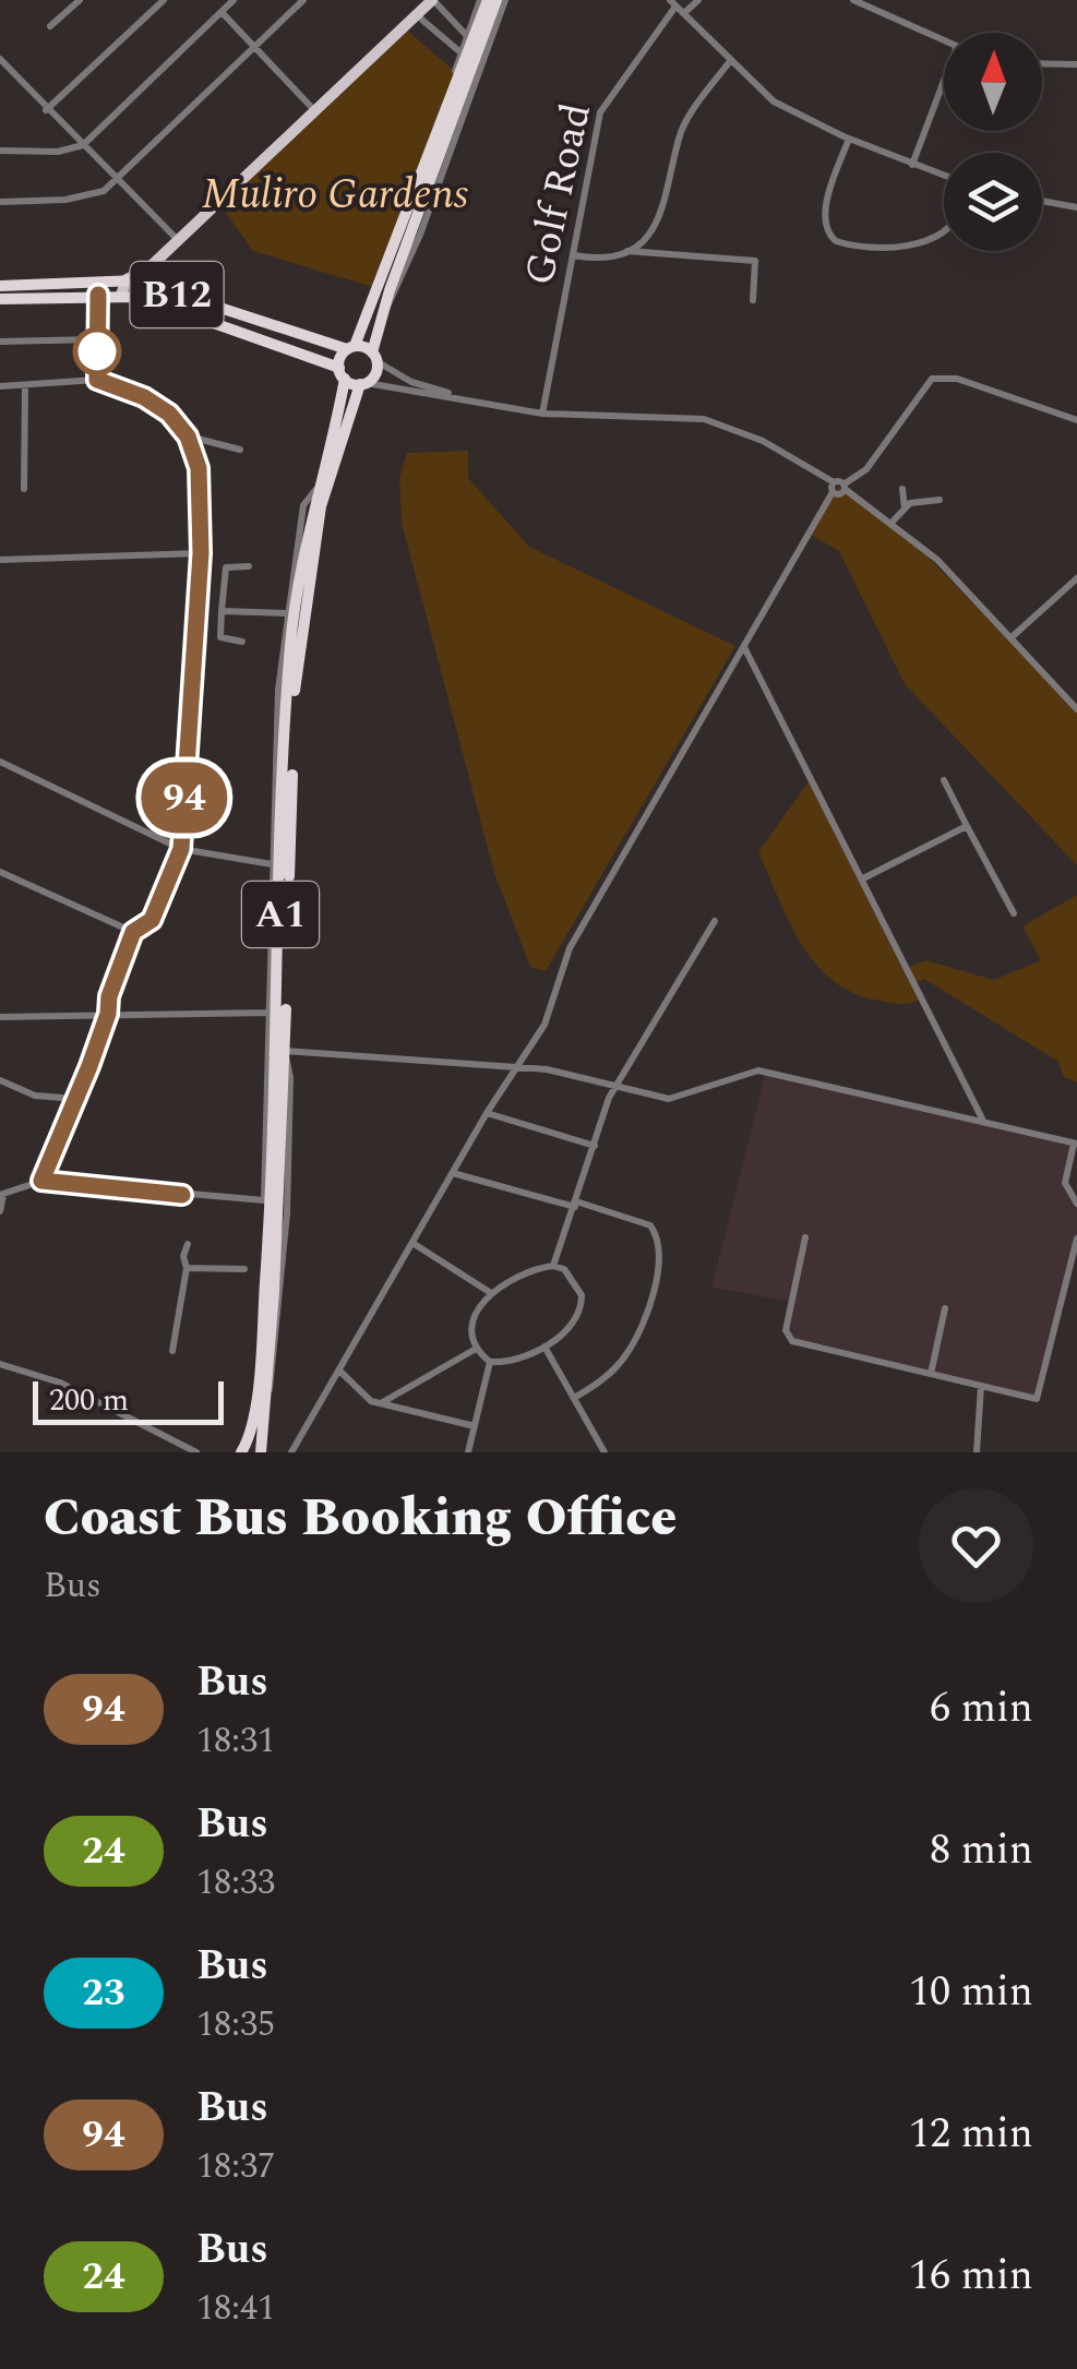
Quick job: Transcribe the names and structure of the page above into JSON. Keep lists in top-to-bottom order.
{
  "streets": {
    "highway": ["B12", "A1"],
    "street": ["Golf Road"]
  },
  "crossings": [
    ["B12", "A1"]
  ],
  "parks": ["Muliro Gardens"],
  "lines": ["bus line 94"],
  "scale_bar": "200 m",
  "north": "top",
  "page": {
    "on_map": "94",
    "scale": "200 m",
    "heading": ["Coast Bus Booking Office", "Bus"],
    "list": [
      {
        "mark": "94",
        "name": "Bus",
        "note": "18:31",
        "value": "6 min"
      },
      {
        "mark": "24",
        "name": "Bus",
        "note": "18:33",
        "value": "8 min"
      },
      {
        "mark": "23",
        "name": "Bus",
        "note": "18:35",
        "value": "10 min"
      },
      {
        "mark": "94",
        "name": "Bus",
        "note": "18:37",
        "value": "12 min"
      },
      {
        "mark": "24",
        "name": "Bus",
        "note": "18:41",
        "value": "16 min"
      }
    ]
  }
}
